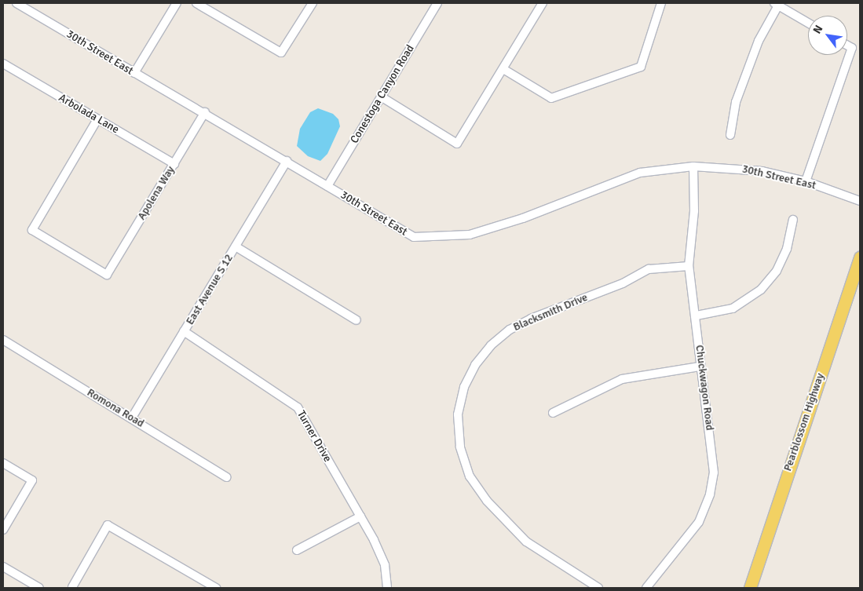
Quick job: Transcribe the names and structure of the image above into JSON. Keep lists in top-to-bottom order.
{
  "streets": {
    "main road": ["Pearblossom Highway"],
    "street": [
      "30th Street East",
      "Conestoga Canyon Road",
      "Arbolada Lane",
      "Apolena Way",
      "East Avenue S 12",
      "Blacksmith Drive",
      "Chuckwagon Road",
      "Romona Road",
      "Turner Drive"
    ]
  },
  "crossings": [
    ["30th Street East", "Conestoga Canyon Road"],
    ["30th Street East", "Apolena Way"],
    ["30th Street East", "East Avenue S 12"],
    ["30th Street East", "Chuckwagon Road"],
    ["Arbolada Lane", "Apolena Way"],
    ["East Avenue S 12", "Romona Road"],
    ["East Avenue S 12", "Turner Drive"],
    ["Blacksmith Drive", "Chuckwagon Road"]
  ],
  "north": "top left"
}
